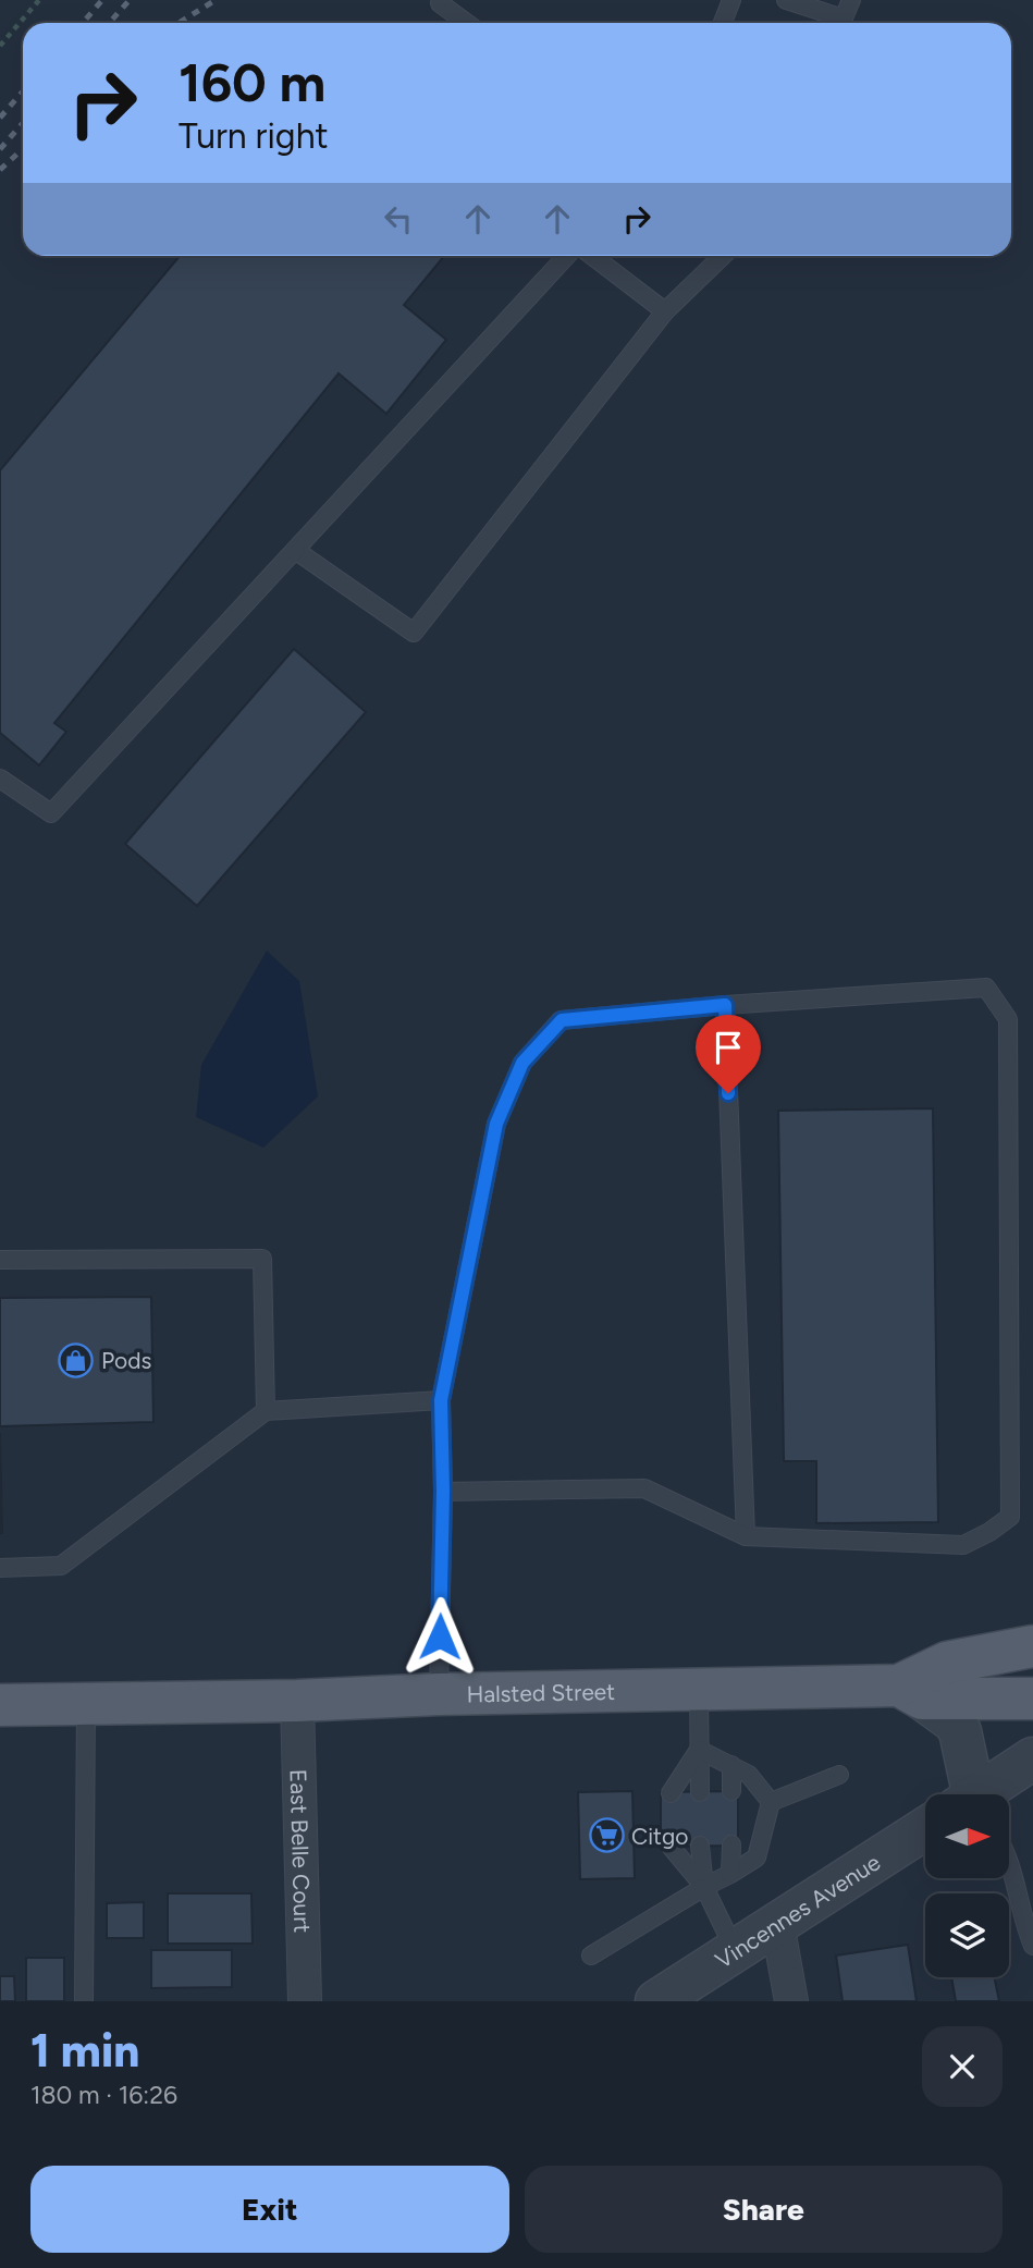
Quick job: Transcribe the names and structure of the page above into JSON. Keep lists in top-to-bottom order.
{
  "streets": {
    "main road": ["Halsted Street"],
    "street": ["East Belle Court", "Vincennes Avenue"]
  },
  "crossings": [
    ["Halsted Street", "East Belle Court"]
  ],
  "places": {
    "shop": ["Pods"],
    "supermarket": ["Citgo"]
  },
  "north": "right",
  "page": {
    "turn": ["160 m", "Turn right"],
    "heading": ["1 min", "180 m · 16:26"],
    "buttons": ["Exit", "Share"]
  }
}
